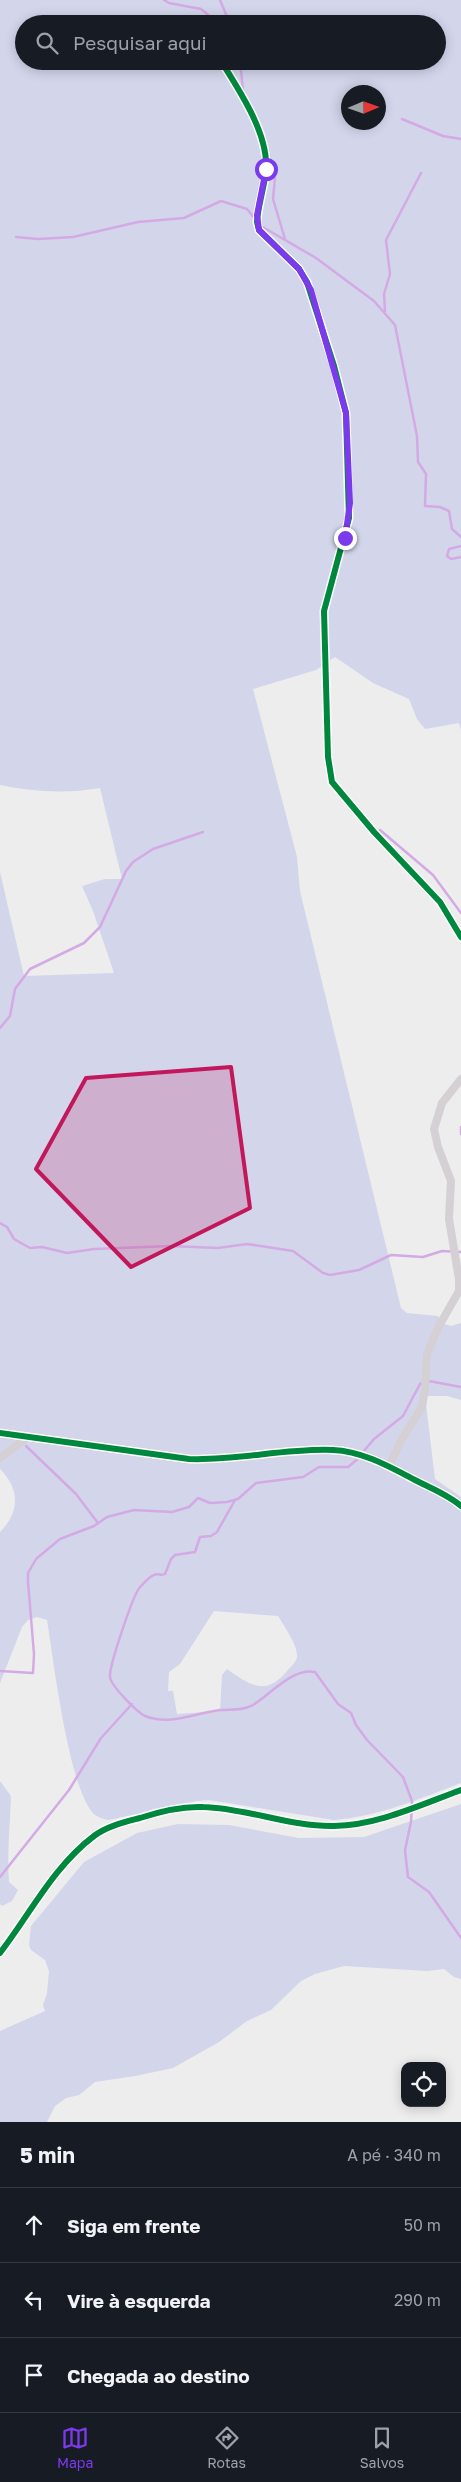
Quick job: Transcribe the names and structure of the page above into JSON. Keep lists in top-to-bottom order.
{
  "north": "right",
  "page": {
    "search": "Pesquisar aqui",
    "heading": ["5 min", "A pé · 340 m"],
    "list": [
      ["Siga em frente", "50 m"],
      ["Vire à esquerda", "290 m"],
      "Chegada ao destino"
    ],
    "nav": ["Mapa", "Rotas", "Salvos"]
  }
}
